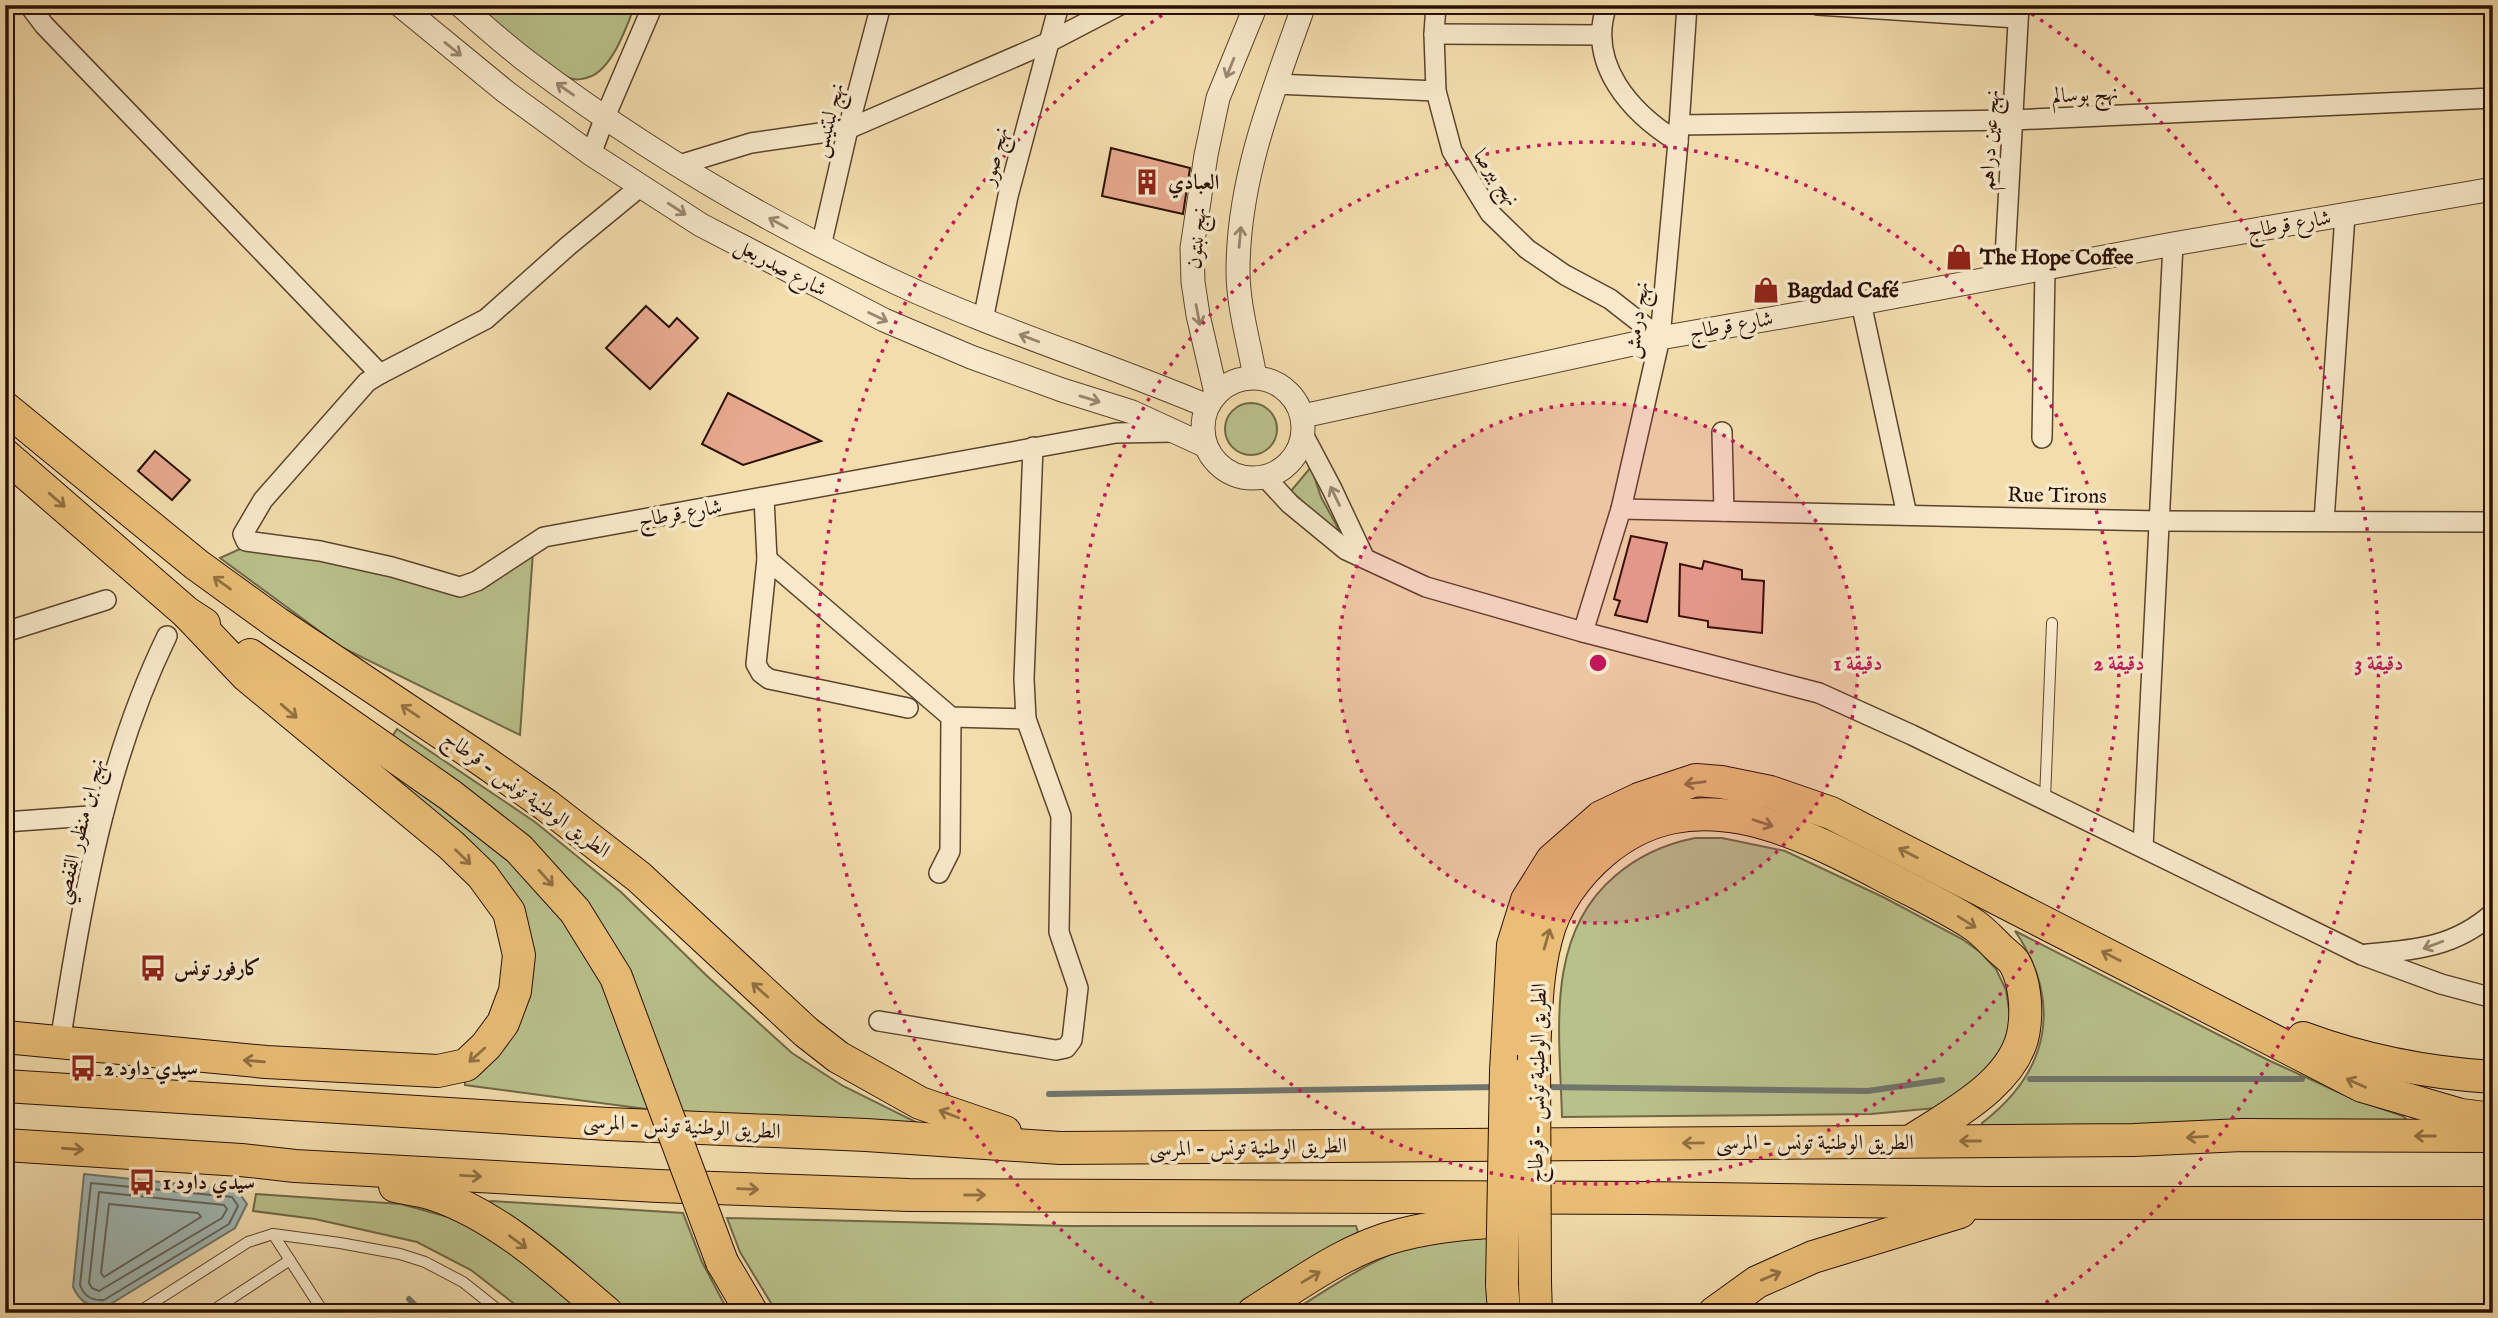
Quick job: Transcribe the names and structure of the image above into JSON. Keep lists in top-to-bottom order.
{
  "streets": {
    "highway": ["الطريق الوطنية تونس - قرطاج", "الطريق الوطنية تونس - المرسى"],
    "street": [
      "نهج بوسالم",
      "نهج لبتنيس",
      "نهج عين دراهم",
      "نهج صور",
      "نهج بيرصا",
      "شارع قرطاج",
      "نهج نبتون",
      "شارع صدربعل",
      "نهج درمش",
      "Rue Tirons",
      "نهج ابن منظور القفصي"
    ]
  },
  "crossings": [
    ["نهج بوسالم", "نهج عين دراهم"],
    ["نهج بوسالم", "نهج درمش"],
    ["نهج لبتنيس", "شارع صدربعل"],
    ["نهج عين دراهم", "شارع قرطاج"],
    ["نهج صور", "شارع صدربعل"],
    ["نهج بيرصا", "شارع قرطاج"],
    ["نهج بيرصا", "نهج درمش"],
    ["شارع قرطاج", "نهج نبتون"],
    ["شارع قرطاج", "شارع صدربعل"],
    ["شارع قرطاج", "نهج درمش"],
    ["نهج نبتون", "شارع صدربعل"],
    ["نهج درمش", "Rue Tirons"],
    ["الطريق الوطنية تونس - قرطاج", "الطريق الوطنية تونس - المرسى"]
  ],
  "places": {
    "building": ["العبادي"],
    "shop": ["The Hope Coffee", "Bagdad Café"],
    "bus stop": ["كارفور تونس", "سيدي داود 2", "سيدي داود 1"]
  },
  "rings": ["1 دقيقة", "2 دقيقة", "3 دقيقة"]
}
